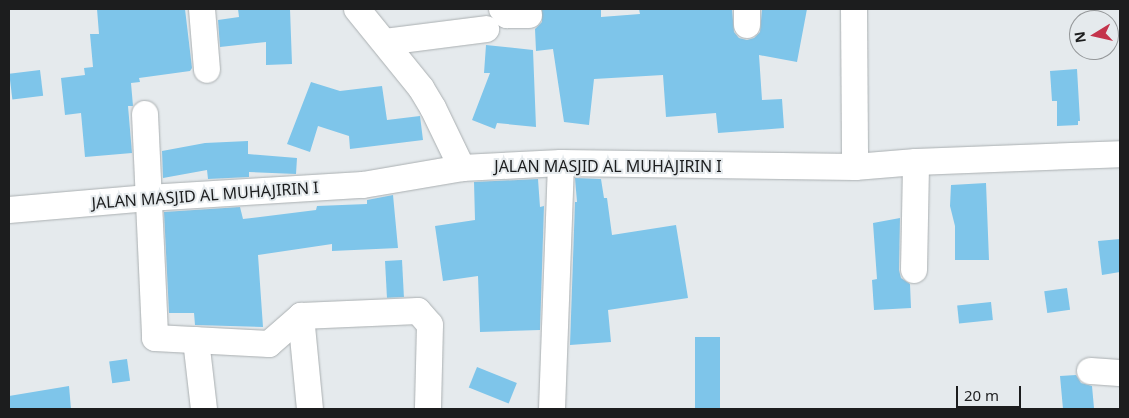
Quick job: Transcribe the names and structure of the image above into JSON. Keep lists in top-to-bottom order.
{
  "streets": {
    "street": ["JALAN MASJID AL MUHAJIRIN I"]
  },
  "scale_bar": "20 m",
  "north": "left"
}
